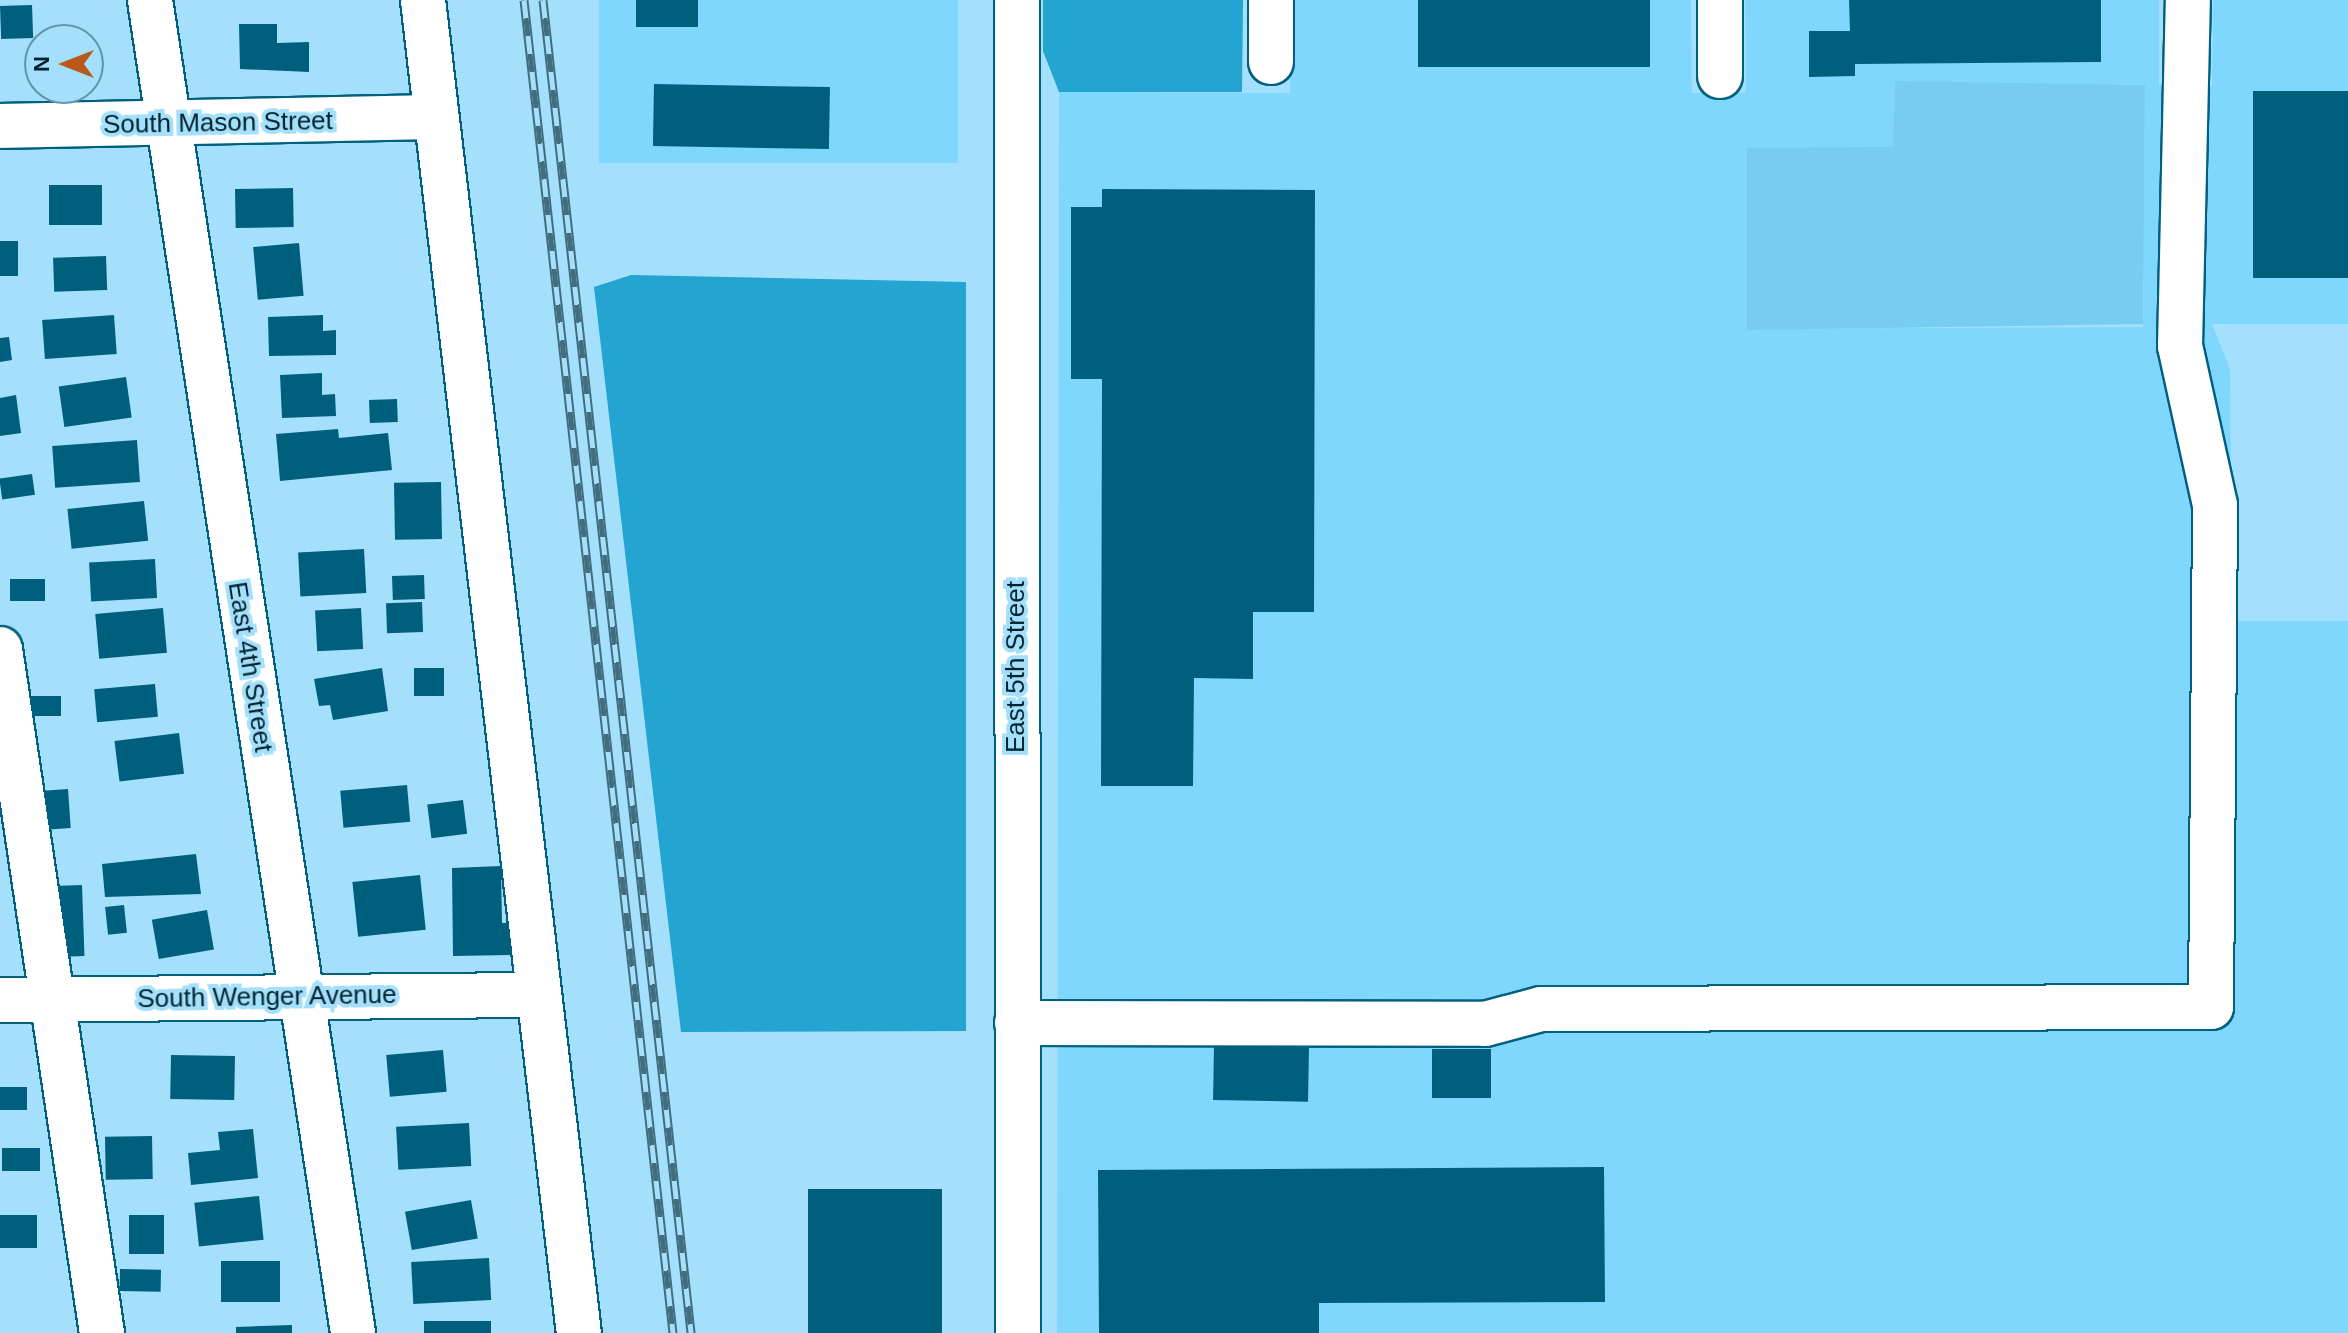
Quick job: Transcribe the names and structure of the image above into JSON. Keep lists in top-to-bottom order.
{
  "streets": {
    "street": [
      "South Mason Street",
      "East 4th Street",
      "East 5th Street",
      "South Wenger Avenue"
    ]
  },
  "crossings": [
    ["South Mason Street", "East 4th Street"],
    ["East 4th Street", "South Wenger Avenue"]
  ],
  "north": "left"
}
